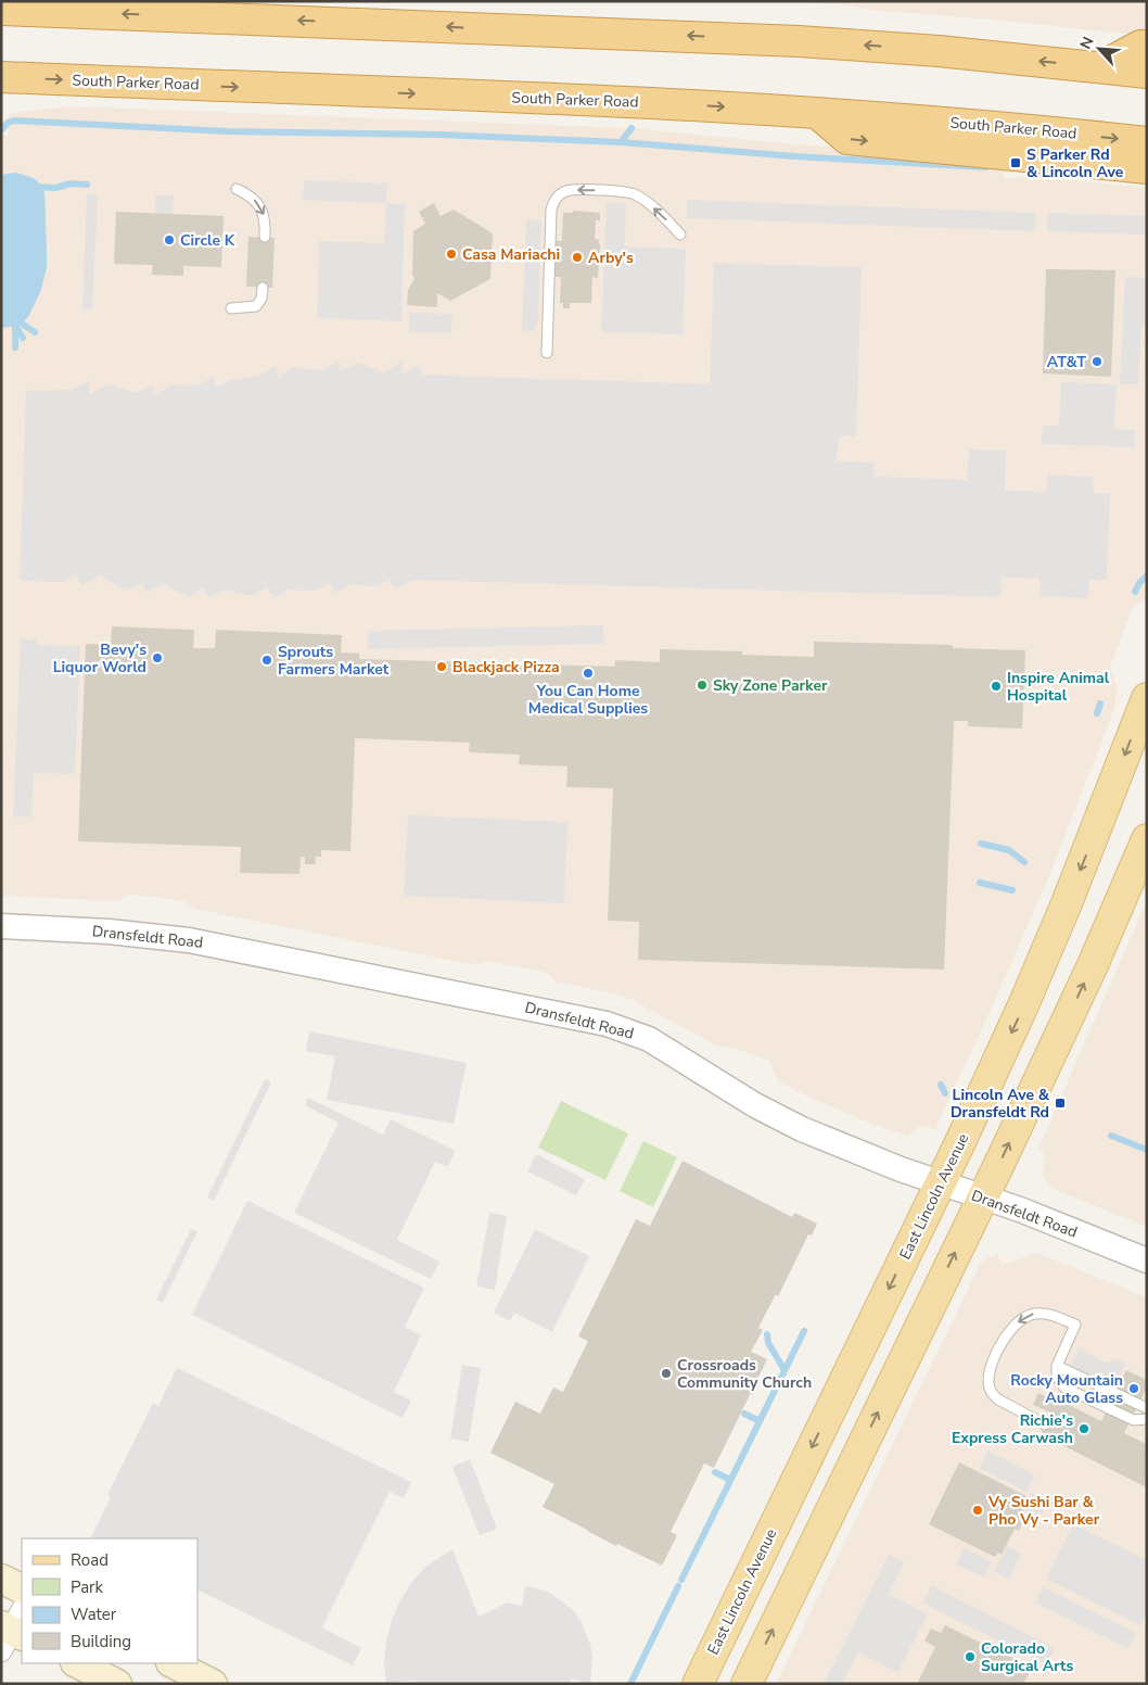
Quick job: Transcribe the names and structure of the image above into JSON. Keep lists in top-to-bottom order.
{
  "streets": {
    "highway": ["South Parker Road"],
    "main road": ["East Lincoln Avenue"],
    "street": ["Dransfeldt Road"]
  },
  "crossings": [
    ["Dransfeldt Road", "East Lincoln Avenue"]
  ],
  "places": {
    "transit": ["S Parker Rd & Lincoln Ave", "Lincoln Ave & Dransfeldt Rd"],
    "other": [
      "Circle K",
      "Casa Mariachi",
      "Arby's",
      "AT&T",
      "Bevy's Liquor World",
      "Sprouts Farmers Market",
      "Blackjack Pizza",
      "You Can Home Medical Supplies",
      "Sky Zone Parker",
      "Inspire Animal Hospital",
      "Crossroads Community Church",
      "Rocky Mountain Auto Glass",
      "Richie's Express Carwash",
      "Vy Sushi Bar & Pho Vy - Parker",
      "Colorado Surgical Arts"
    ]
  },
  "legend": [
    "Road",
    "Park",
    "Water",
    "Building"
  ],
  "north": "top left"
}
